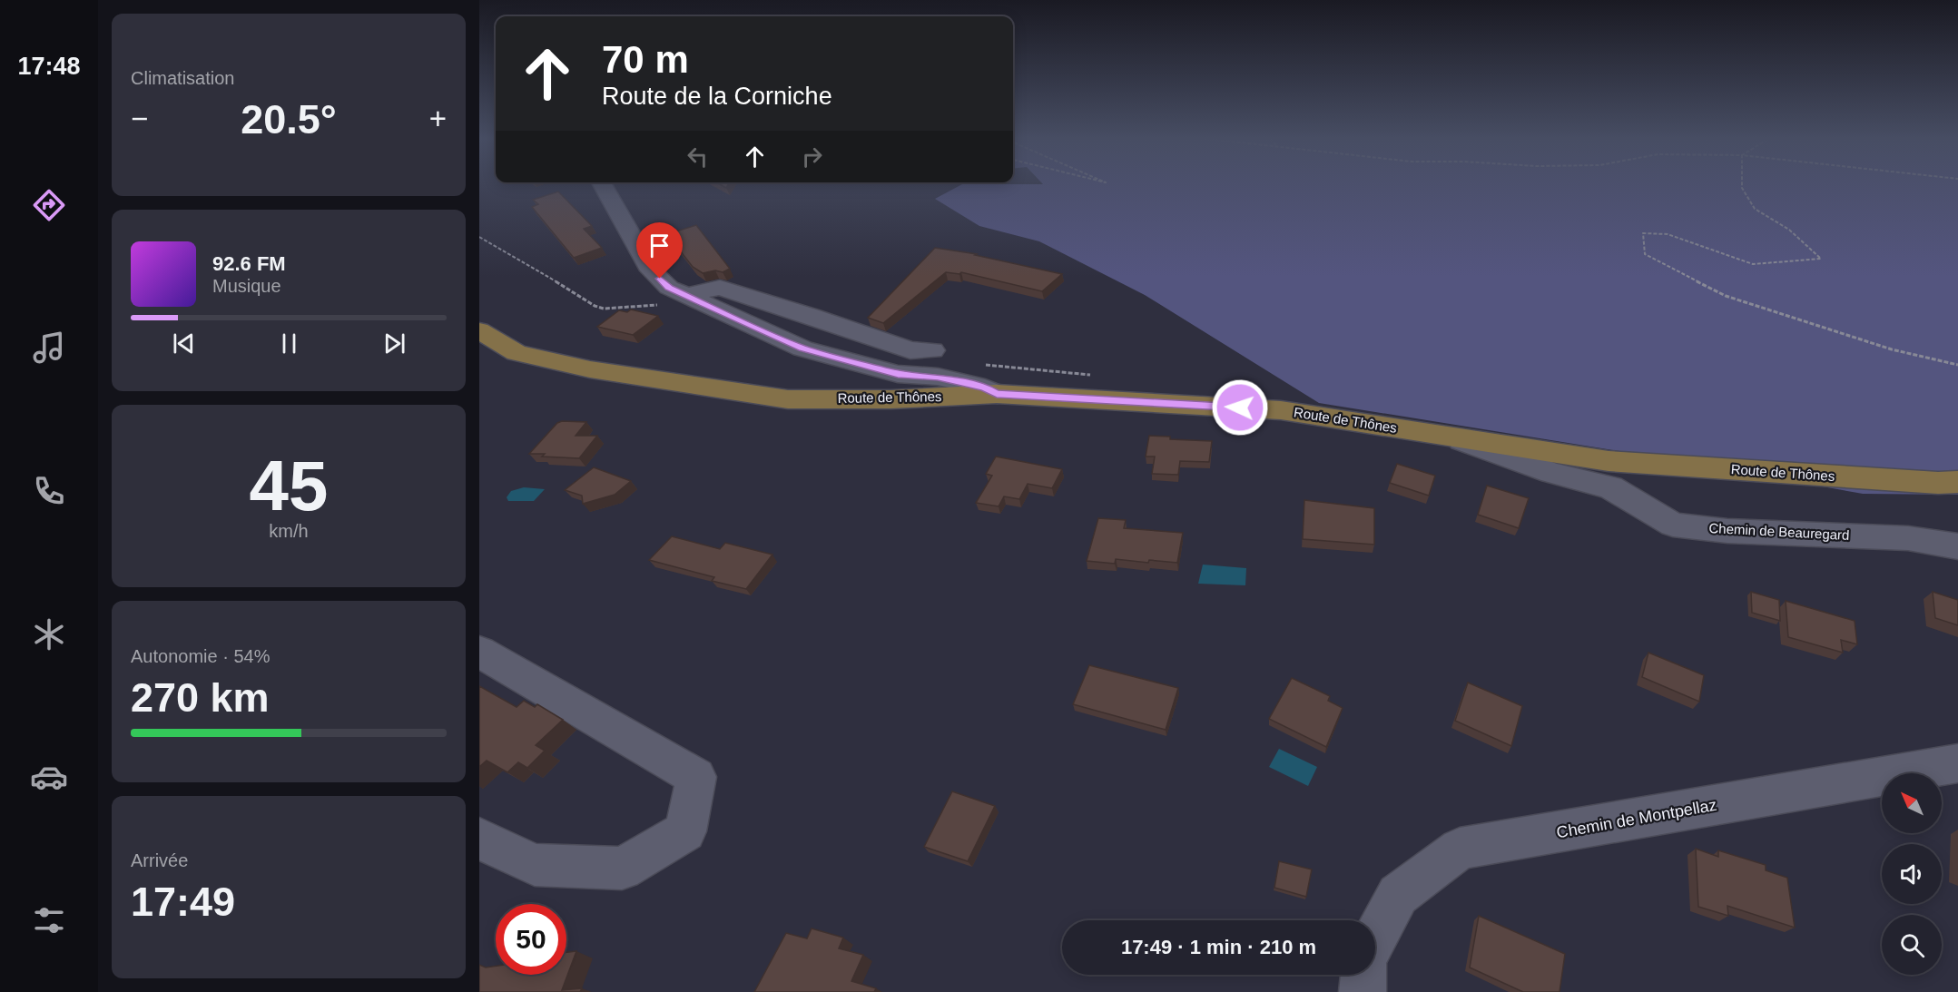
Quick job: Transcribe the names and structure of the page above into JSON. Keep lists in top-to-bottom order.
{
  "streets": {
    "main road": ["Route de Thônes"],
    "street": ["Chemin de Beauregard", "Chemin de Montpellaz"]
  },
  "crossings": [
    ["Route de Thônes", "Chemin de Beauregard"]
  ],
  "north": "top left",
  "page": {
    "tabs": "17:48",
    "tile": [
      "Climatisation",
      ["45", "km/h"],
      ["Autonomie · 54%", "270 km"],
      ["Arrivée", "17:49"]
    ],
    "turn": ["70 m", "Route de la Corniche"],
    "heat": ["−", "20.5°", "+"],
    "song": ["92.6 FM", "Musique"],
    "limit": "50",
    "trip": "17:49 · 1 min · 210 m"
  }
}
